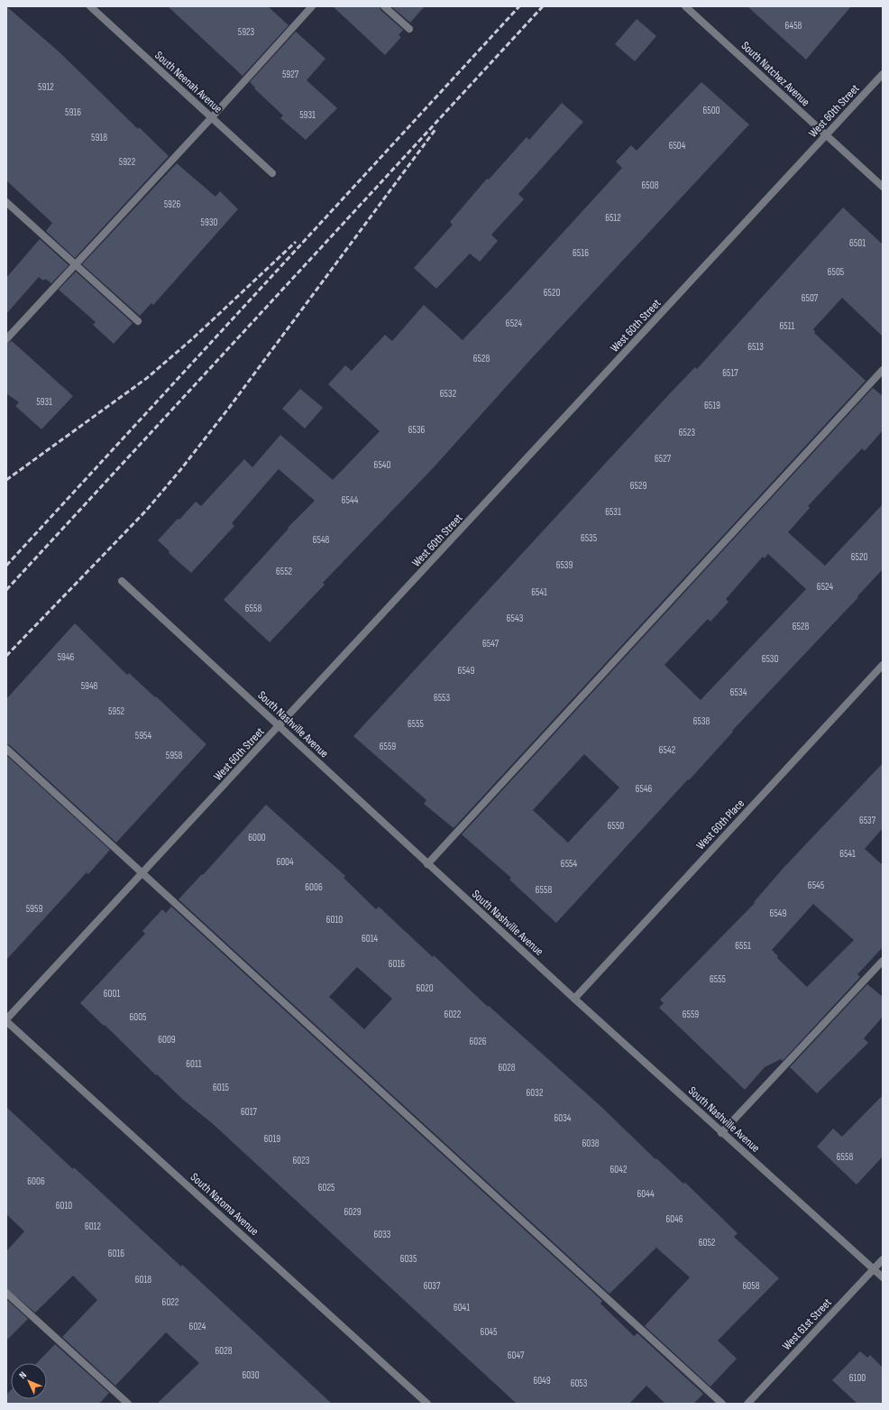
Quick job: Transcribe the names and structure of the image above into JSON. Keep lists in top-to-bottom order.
{
  "streets": {
    "street": [
      "South Natchez Avenue",
      "South Neenah Avenue",
      "West 60th Street",
      "South Nashville Avenue",
      "West 60th Place",
      "South Natoma Avenue",
      "West 61st Street"
    ]
  },
  "crossings": [
    ["South Natchez Avenue", "West 60th Street"],
    ["West 60th Street", "South Nashville Avenue"],
    ["West 60th Street", "South Natoma Avenue"],
    ["South Nashville Avenue", "West 60th Place"],
    ["South Nashville Avenue", "West 61st Street"]
  ],
  "house_numbers": [
    "6458",
    "5923",
    "5927",
    "5912",
    "6500",
    "5916",
    "5931",
    "5918",
    "6504",
    "5922",
    "6508",
    "5926",
    "6512",
    "5930",
    "6501",
    "6516",
    "6505",
    "6520",
    "6507",
    "6524",
    "6511",
    "6513",
    "6528",
    "6517",
    "6532",
    "5931",
    "6519",
    "6536",
    "6523",
    "6527",
    "6540",
    "6529",
    "6544",
    "6531",
    "6535",
    "6548",
    "6520",
    "6539",
    "6552",
    "6524",
    "6541",
    "6558",
    "6543",
    "6528",
    "6547",
    "5946",
    "6530",
    "6549",
    "5948",
    "6534",
    "6553",
    "5952",
    "6538",
    "6555",
    "5954",
    "6559",
    "6542",
    "5958",
    "6546",
    "6537",
    "6550",
    "6000",
    "6541",
    "6004",
    "6554",
    "6545",
    "6006",
    "6558",
    "5959",
    "6549",
    "6010",
    "6014",
    "6551",
    "6016",
    "6555",
    "6020",
    "6001",
    "6022",
    "6559",
    "6005",
    "6009",
    "6026",
    "6011",
    "6028",
    "6015",
    "6032",
    "6017",
    "6034",
    "6019",
    "6038",
    "6558",
    "6023",
    "6042",
    "6006",
    "6025",
    "6044",
    "6010",
    "6029",
    "6046",
    "6012",
    "6033",
    "6052",
    "6016",
    "6035",
    "6018",
    "6037",
    "6058",
    "6022",
    "6041",
    "6024",
    "6045",
    "6028",
    "6047",
    "6030",
    "6100",
    "6049",
    "6053"
  ],
  "north": "top left"
}
